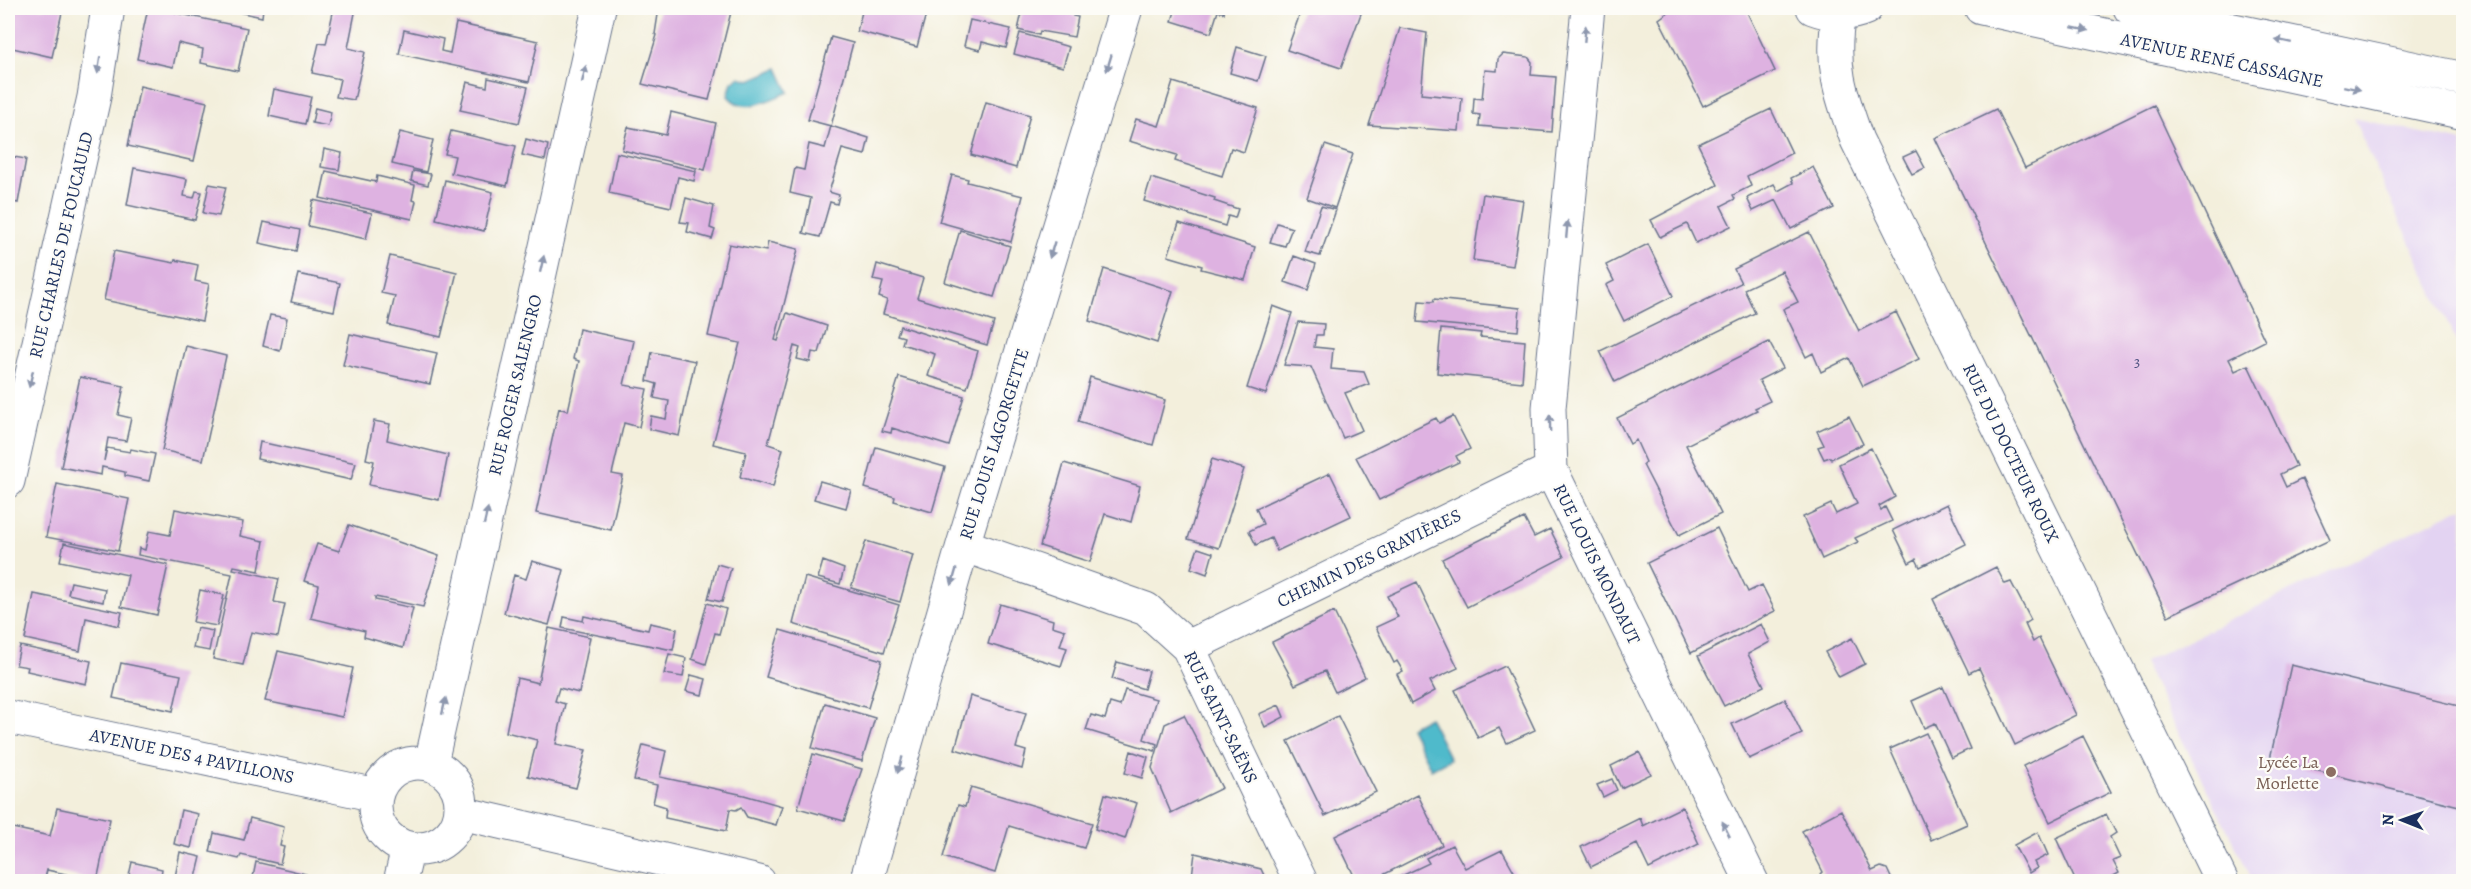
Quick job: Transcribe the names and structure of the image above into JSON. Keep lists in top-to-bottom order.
{
  "streets": {
    "street": [
      "AVENUE RENÉ CASSAGNE",
      "RUE CHARLES DE FOUCAULD",
      "RUE ROGER SALENGRO",
      "RUE LOUIS LAGORGETTE",
      "RUE DU DOCTEUR ROUX",
      "CHEMIN DES GRAVIÈRES",
      "RUE LOUIS MONDAUT",
      "RUE SAINT-SAËNS",
      "AVENUE DES 4 PAVILLONS"
    ]
  },
  "crossings": [
    ["RUE ROGER SALENGRO", "AVENUE DES 4 PAVILLONS"],
    ["RUE LOUIS LAGORGETTE", "RUE SAINT-SAËNS"],
    ["CHEMIN DES GRAVIÈRES", "RUE LOUIS MONDAUT"],
    ["CHEMIN DES GRAVIÈRES", "RUE SAINT-SAËNS"]
  ],
  "one_way": [
    "RUE CHARLES DE FOUCAULD",
    "RUE ROGER SALENGRO",
    "RUE LOUIS LAGORGETTE",
    "RUE LOUIS MONDAUT"
  ],
  "places": ["Lycée La Morlette"],
  "house_numbers": ["3"],
  "north": "left"
}
